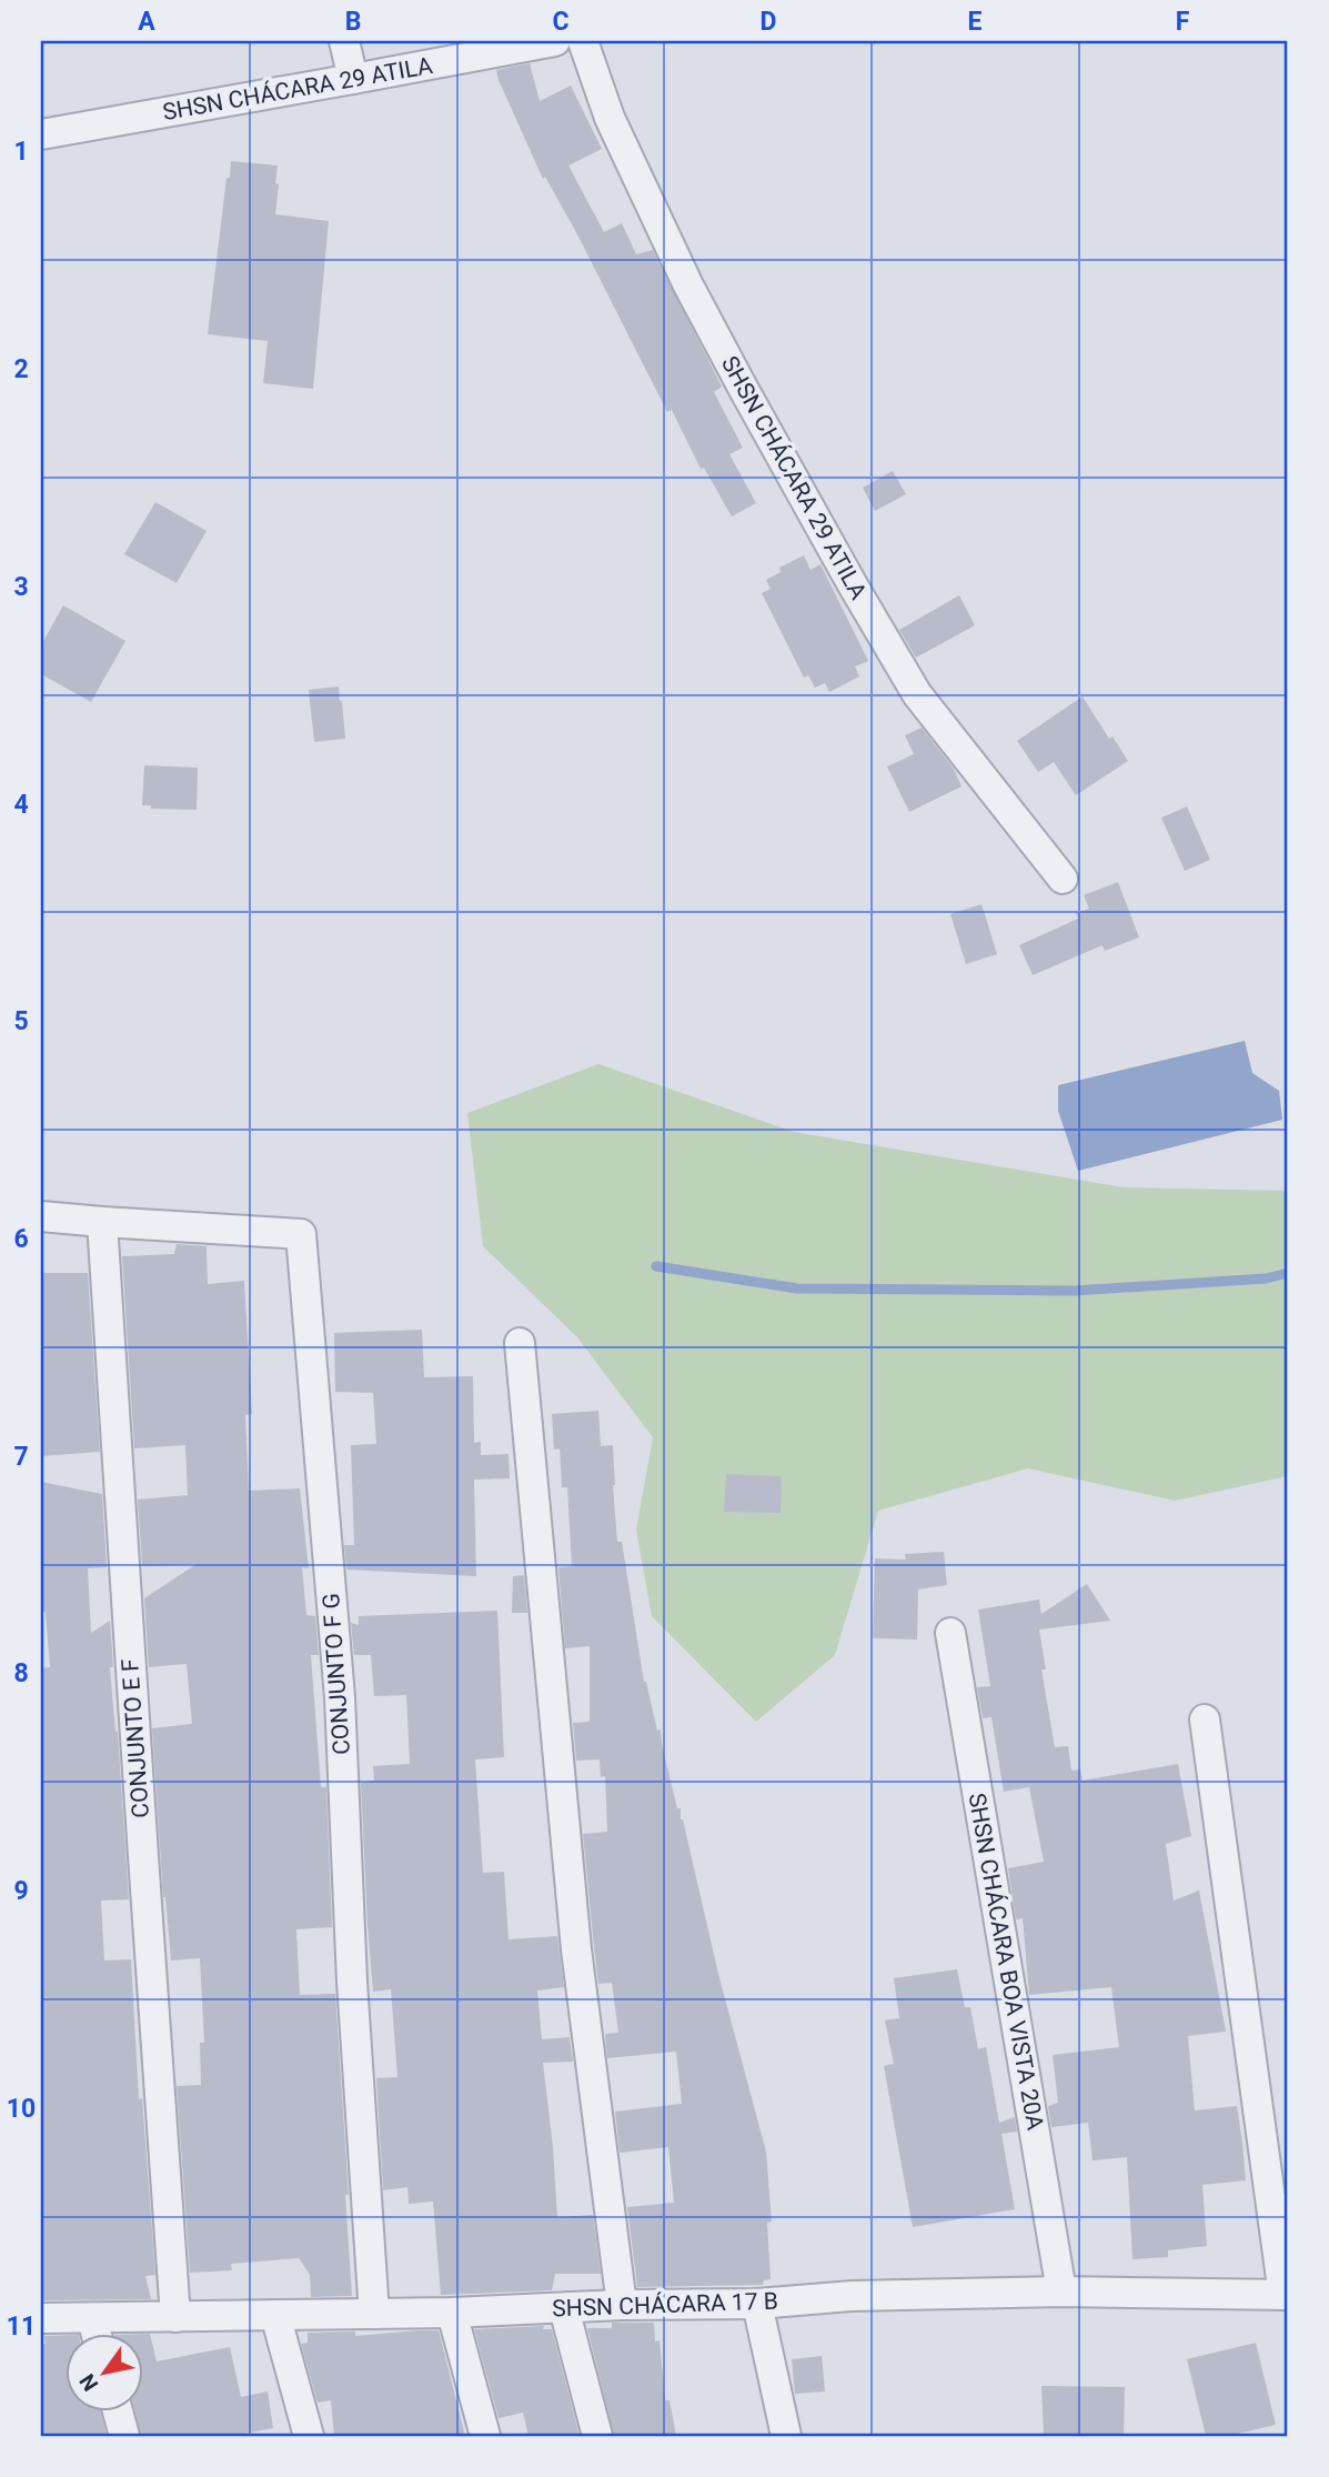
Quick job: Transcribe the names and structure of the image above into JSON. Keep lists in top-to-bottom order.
{
  "streets": {
    "street": [
      "SHSN CHÁCARA 29 ATILA",
      "CONJUNTO F G",
      "CONJUNTO E F",
      "SHSN CHÁCARA BOA VISTA 20A",
      "SHSN CHÁCARA 17 B"
    ]
  },
  "crossings": [
    ["CONJUNTO F G", "CONJUNTO E F"],
    ["CONJUNTO F G", "SHSN CHÁCARA 17 B"],
    ["CONJUNTO E F", "SHSN CHÁCARA 17 B"],
    ["SHSN CHÁCARA BOA VISTA 20A", "SHSN CHÁCARA 17 B"]
  ],
  "north": "bottom left",
  "grid": {
    "columns": [
      "A",
      "B",
      "C",
      "D",
      "E",
      "F"
    ],
    "rows": [
      "1",
      "2",
      "3",
      "4",
      "5",
      "6",
      "7",
      "8",
      "9",
      "10",
      "11"
    ]
  }
}
